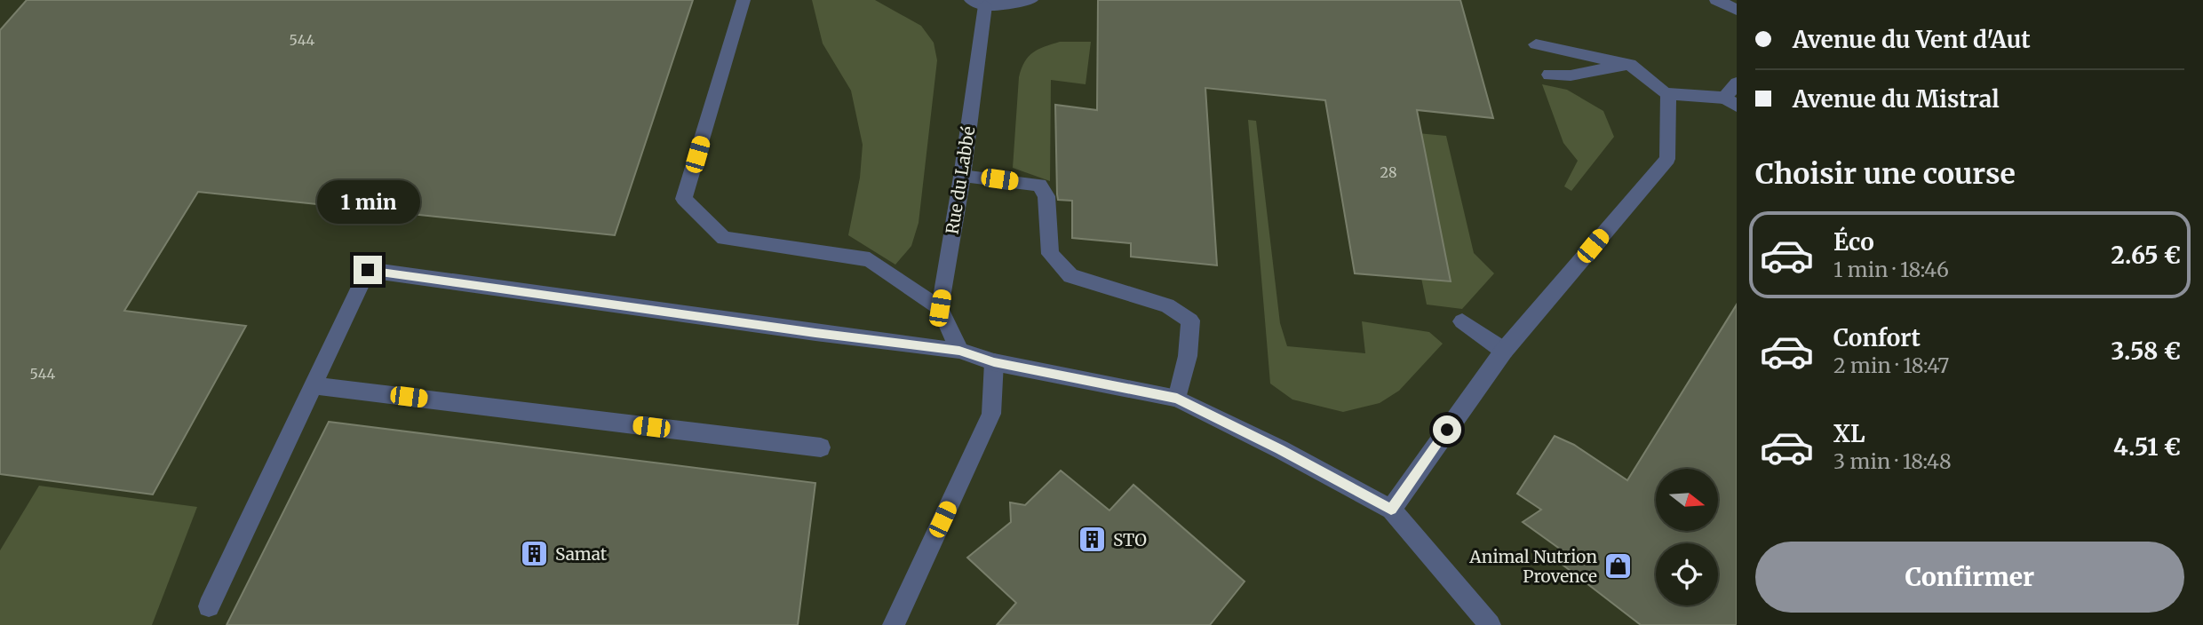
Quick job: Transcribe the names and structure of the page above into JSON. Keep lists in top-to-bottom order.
{
  "streets": {
    "street": ["Rue du Labbé"]
  },
  "places": {
    "building": ["STO", "Samat"],
    "shop": ["Animal Nutrion Provence"]
  },
  "house_numbers": ["544", "28", "544"],
  "north": "right",
  "page": {
    "banner": ["Avenue du Vent d'Aut", "Avenue du Mistral"],
    "heading": "Choisir une course",
    "bubble": "1 min",
    "list": [
      {
        "name": "Éco",
        "note": "1 min · 18:46",
        "value": "2.65 €"
      },
      {
        "name": "Confort",
        "note": "2 min · 18:47",
        "value": "3.58 €"
      },
      {
        "name": "XL",
        "note": "3 min · 18:48",
        "value": "4.51 €"
      }
    ],
    "buttons": "Confirmer"
  }
}
